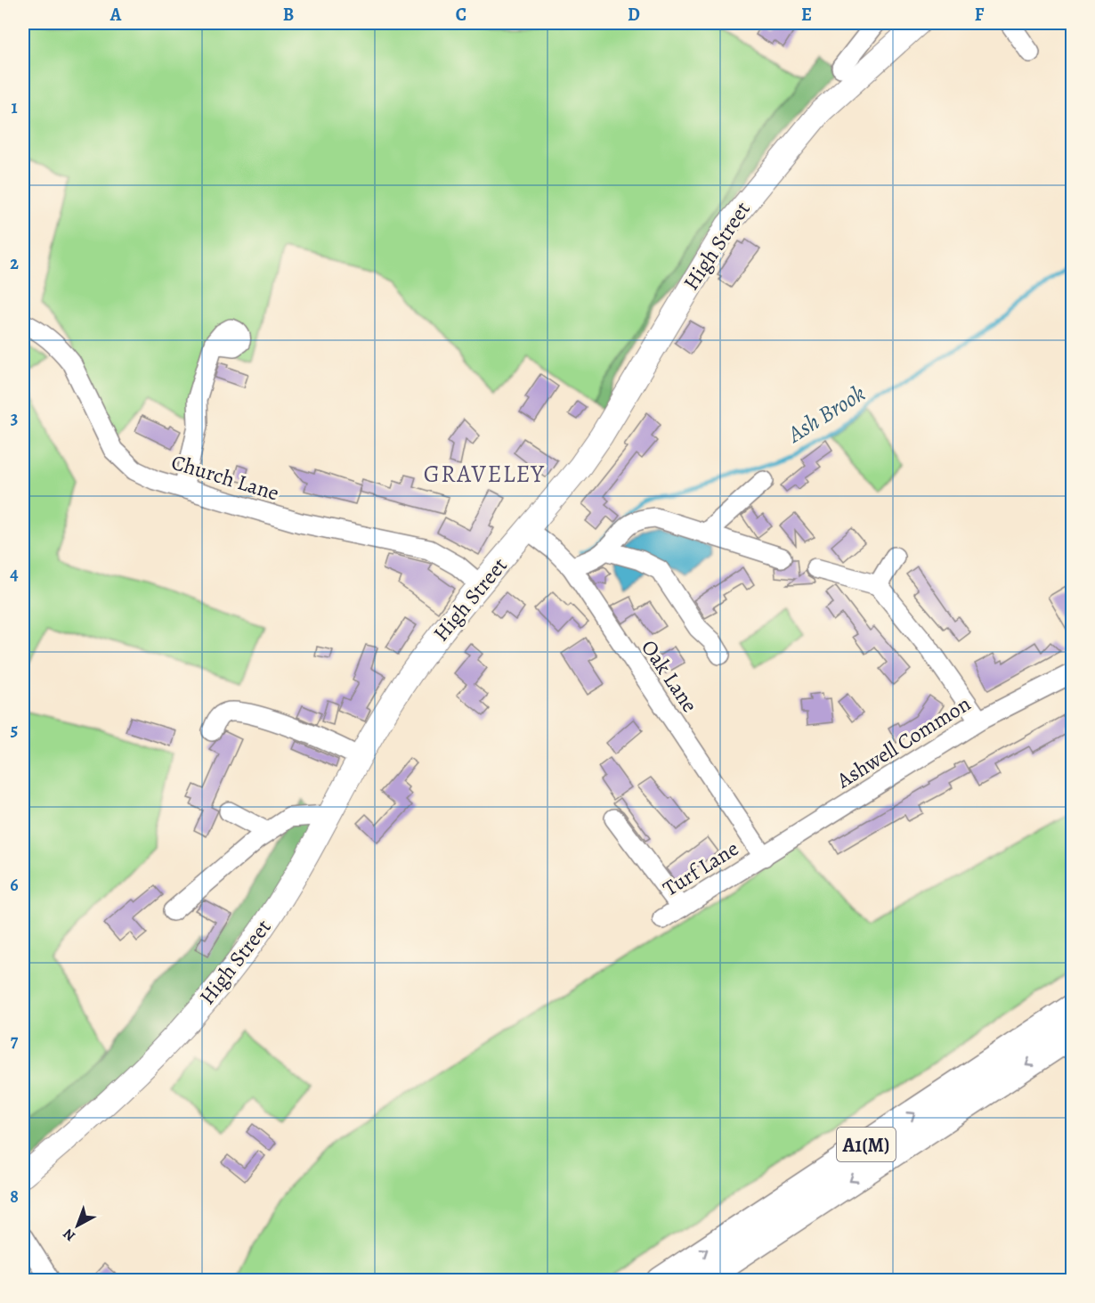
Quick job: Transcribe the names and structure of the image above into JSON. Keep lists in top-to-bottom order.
{
  "streets": {
    "highway": ["A1(M)"],
    "main road": ["High Street"],
    "street": [
      "Church Lane",
      "Oak Lane",
      "Ashwell Common",
      "Turf Lane"
    ]
  },
  "crossings": [
    ["High Street", "Church Lane"],
    ["High Street", "Oak Lane"],
    ["Oak Lane", "Ashwell Common"],
    ["Oak Lane", "Turf Lane"],
    ["Ashwell Common", "Turf Lane"]
  ],
  "districts": ["GRAVELEY"],
  "water": ["Ash Brook"],
  "north": "bottom left",
  "grid": {
    "columns": [
      "A",
      "B",
      "C",
      "D",
      "E",
      "F"
    ],
    "rows": [
      "1",
      "2",
      "3",
      "4",
      "5",
      "6",
      "7",
      "8"
    ]
  }
}
